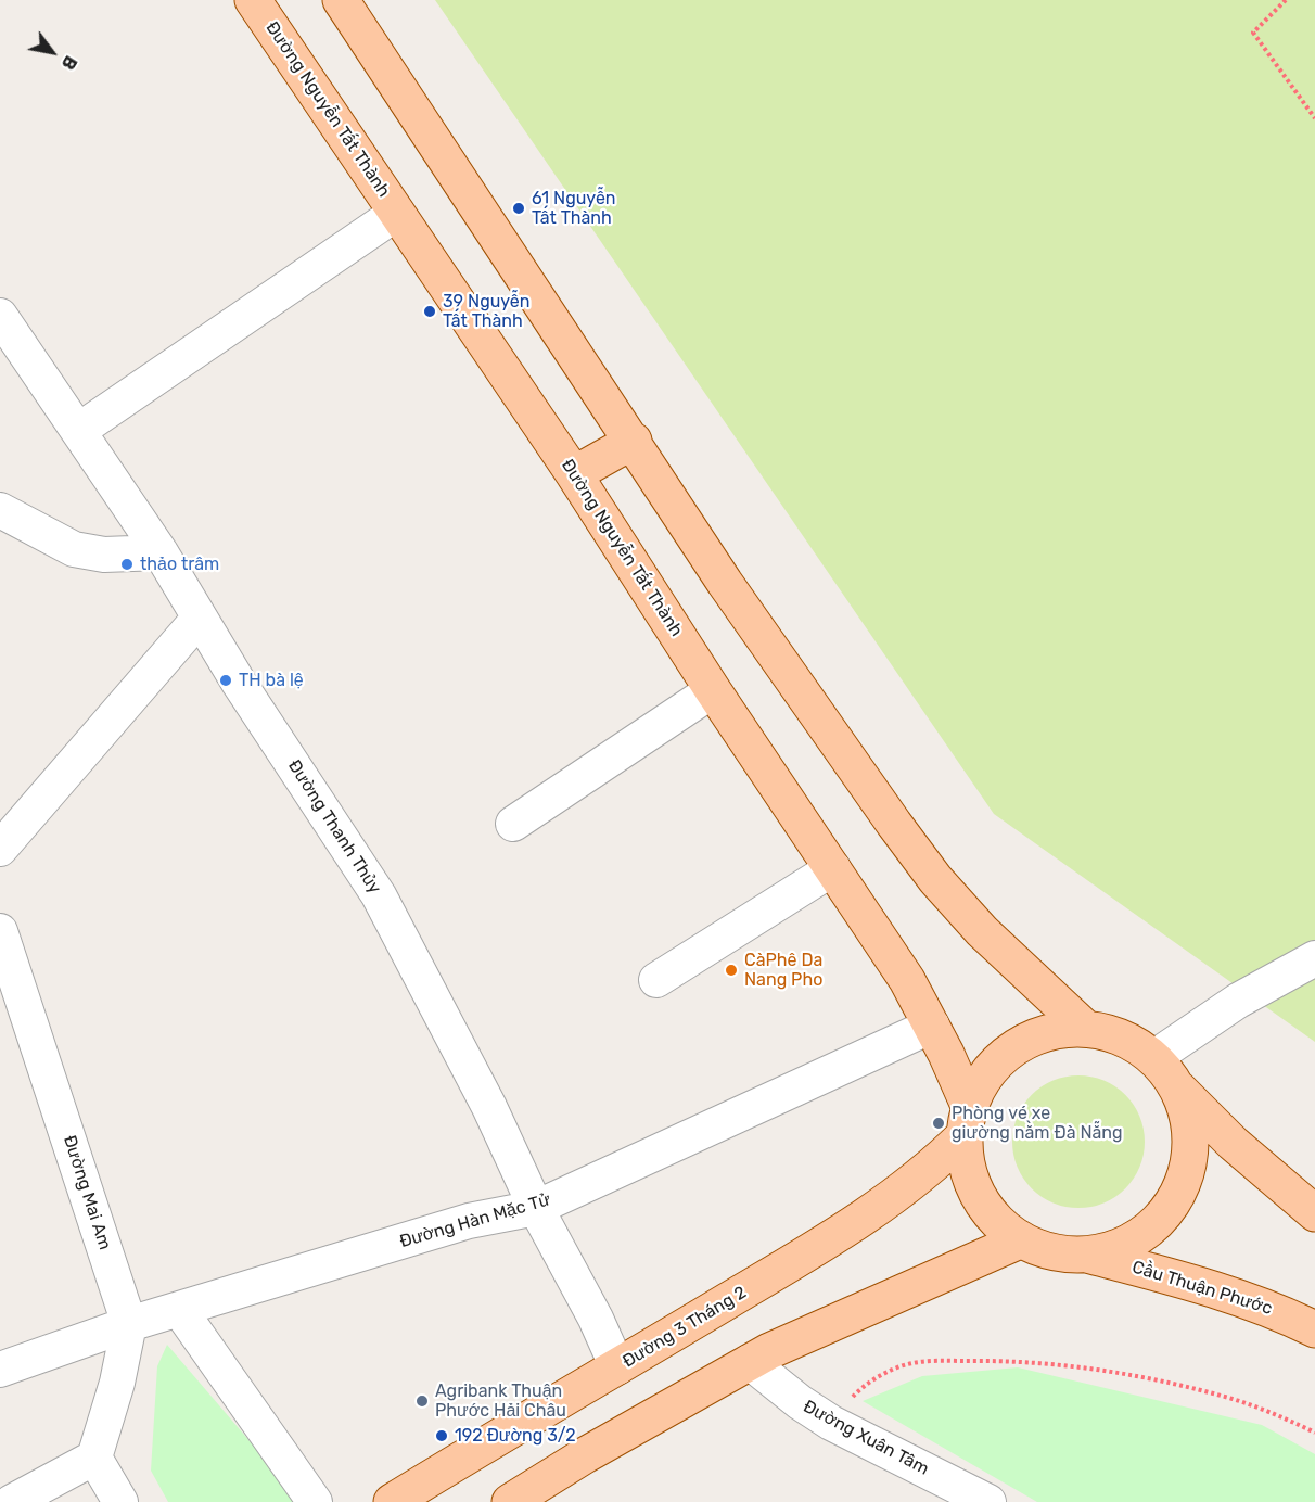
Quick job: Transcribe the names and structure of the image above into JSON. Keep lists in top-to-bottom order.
{
  "streets": {
    "main road": ["Đường Nguyễn Tất Thành", "Cầu Thuận Phước", "Đường 3 Tháng 2"],
    "street": [
      "Đường Thanh Thủy",
      "Đường Mai Am",
      "Đường Hàn Mặc Tử",
      "Đường Xuân Tâm"
    ]
  },
  "crossings": [
    ["Đường Nguyễn Tất Thành", "Đường Hàn Mặc Tử"],
    ["Đường Nguyễn Tất Thành", "Cầu Thuận Phước"],
    ["Đường Nguyễn Tất Thành", "Đường 3 Tháng 2"],
    ["Đường Thanh Thủy", "Đường Hàn Mặc Tử"],
    ["Đường Thanh Thủy", "Đường 3 Tháng 2"],
    ["Đường Mai Am", "Đường Hàn Mặc Tử"],
    ["Cầu Thuận Phước", "Đường 3 Tháng 2"]
  ],
  "places": [
    "61 Nguyễn Tất Thành",
    "39 Nguyễn Tất Thành",
    "thảo trâm",
    "TH bà lệ",
    "CàPhê Da Nang Pho",
    "Phòng vé xe giường nằm Đà Nẵng",
    "Agribank Thuận Phước Hải Châu",
    "192 Đường 3/2"
  ],
  "north": "bottom right"
}
